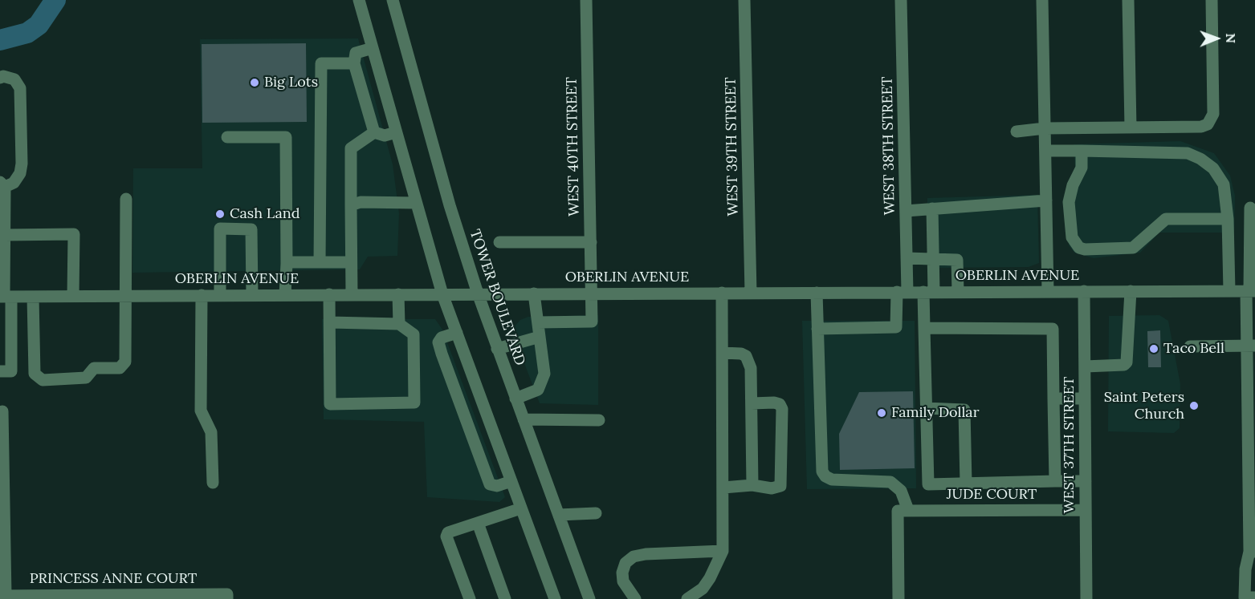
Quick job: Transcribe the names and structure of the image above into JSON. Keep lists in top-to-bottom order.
{
  "streets": {
    "street": [
      "WEST 38TH STREET",
      "WEST 40TH STREET",
      "WEST 39TH STREET",
      "OBERLIN AVENUE",
      "TOWER BOULEVARD",
      "WEST 37TH STREET",
      "JUDE COURT",
      "PRINCESS ANNE COURT"
    ]
  },
  "crossings": [
    ["WEST 38TH STREET", "OBERLIN AVENUE"],
    ["WEST 40TH STREET", "OBERLIN AVENUE"],
    ["WEST 39TH STREET", "OBERLIN AVENUE"],
    ["OBERLIN AVENUE", "TOWER BOULEVARD"],
    ["OBERLIN AVENUE", "WEST 37TH STREET"],
    ["WEST 37TH STREET", "JUDE COURT"]
  ],
  "places": [
    "Big Lots",
    "Cash Land",
    "Taco Bell",
    "Saint Peters Church",
    "Family Dollar"
  ],
  "north": "right"
}
